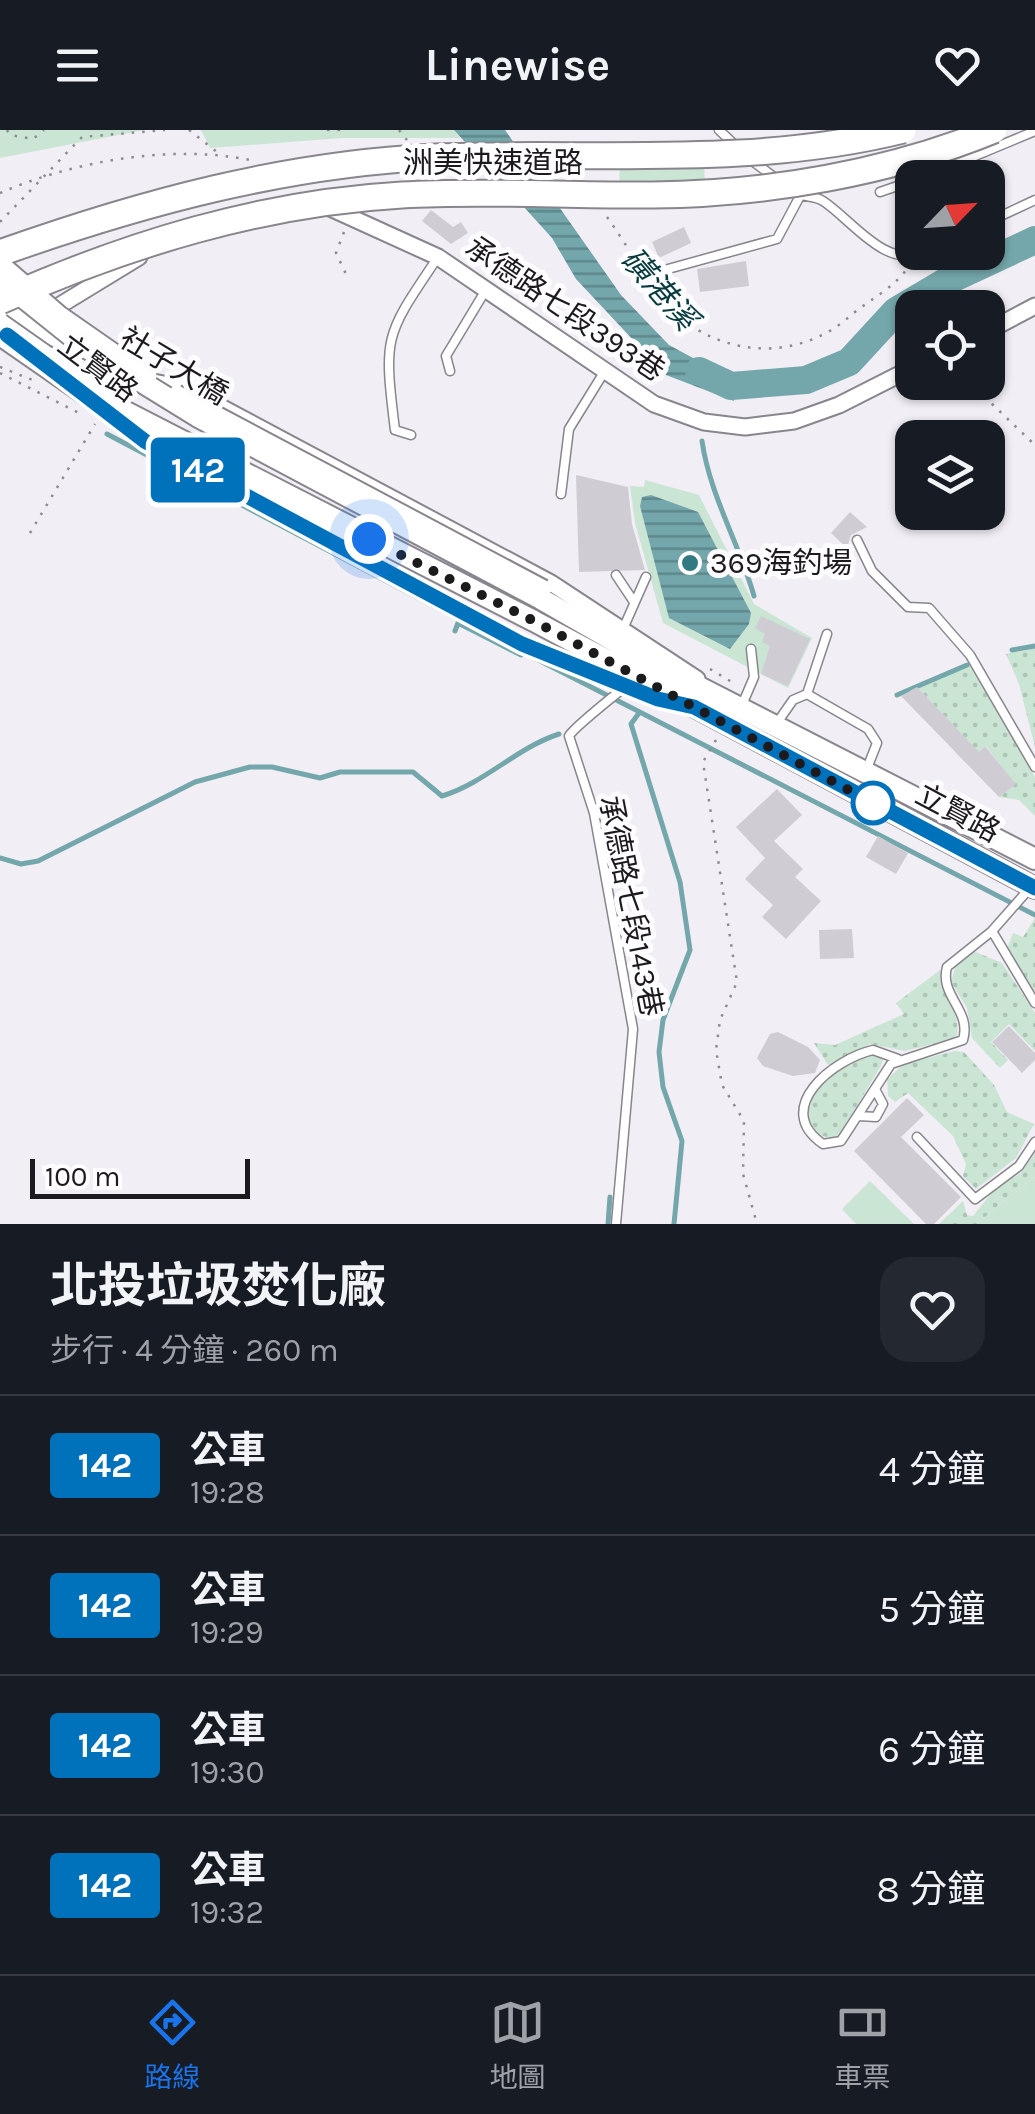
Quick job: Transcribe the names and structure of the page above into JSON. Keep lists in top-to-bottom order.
{
  "streets": {
    "highway": ["洲美快速道路"],
    "street": ["承德路七段393巷", "社子大橋", "立賢路"],
    "lane": ["承德路七段143巷"]
  },
  "crossings": [
    ["承德路七段393巷", "社子大橋"],
    ["承德路七段393巷", "立賢路"],
    ["社子大橋", "立賢路"],
    ["立賢路", "承德路七段143巷"]
  ],
  "water": ["磺港溪"],
  "places": ["369海釣場"],
  "lines": ["bus line 142"],
  "scale_bar": "100 m",
  "north": "top right",
  "page": {
    "header": "Linewise",
    "on_map": "142",
    "scale": "100 m",
    "heading": ["北投垃圾焚化廠", "步行 · 4 分鐘 · 260 m"],
    "list": [
      {
        "mark": "142",
        "name": "公車",
        "note": "19:28",
        "value": "4 分鐘"
      },
      {
        "mark": "142",
        "name": "公車",
        "note": "19:29",
        "value": "5 分鐘"
      },
      {
        "mark": "142",
        "name": "公車",
        "note": "19:30",
        "value": "6 分鐘"
      },
      {
        "mark": "142",
        "name": "公車",
        "note": "19:32",
        "value": "8 分鐘"
      }
    ],
    "tabs": ["路線", "地圖", "車票"]
  }
}
